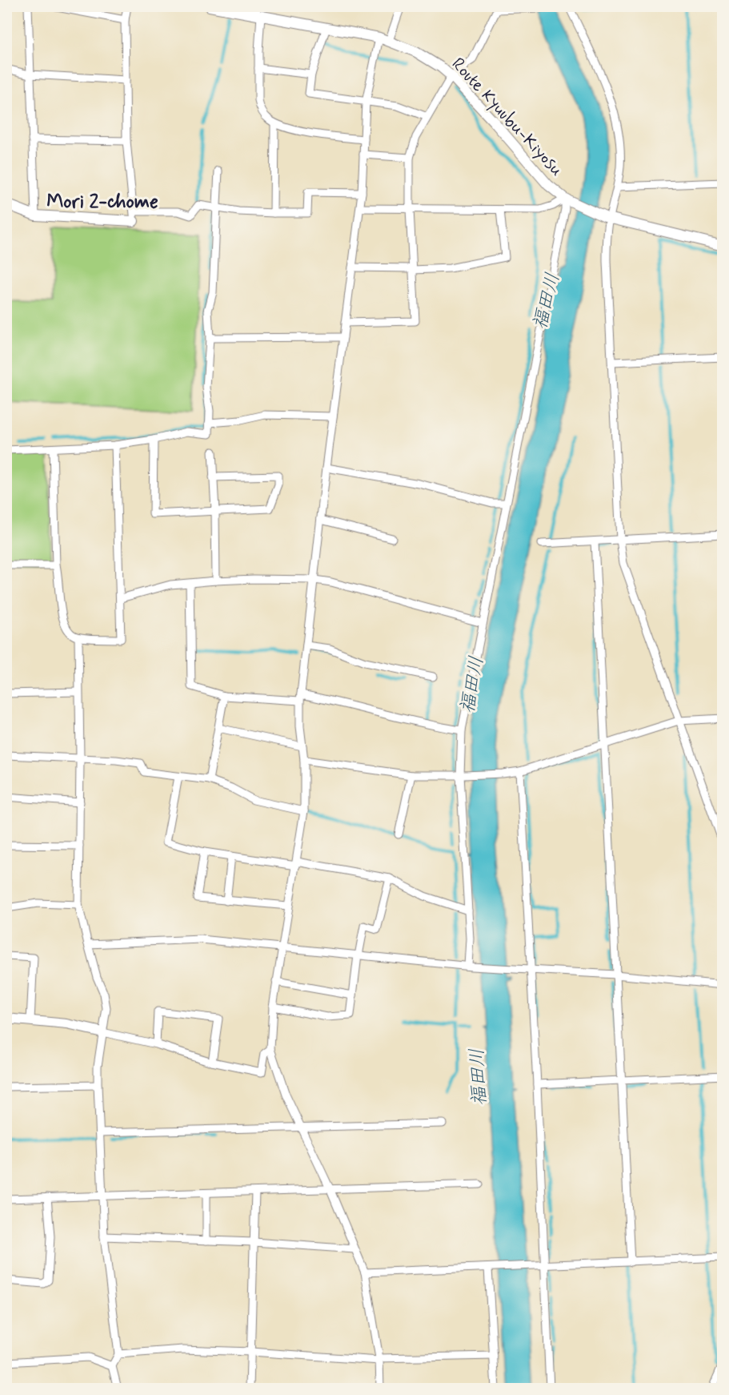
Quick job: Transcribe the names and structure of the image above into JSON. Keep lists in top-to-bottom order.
{
  "streets": {
    "main road": ["Route Kyuubu-Kiyosu"]
  },
  "districts": ["Mori 2-chome"],
  "water": ["福田川"]
}
